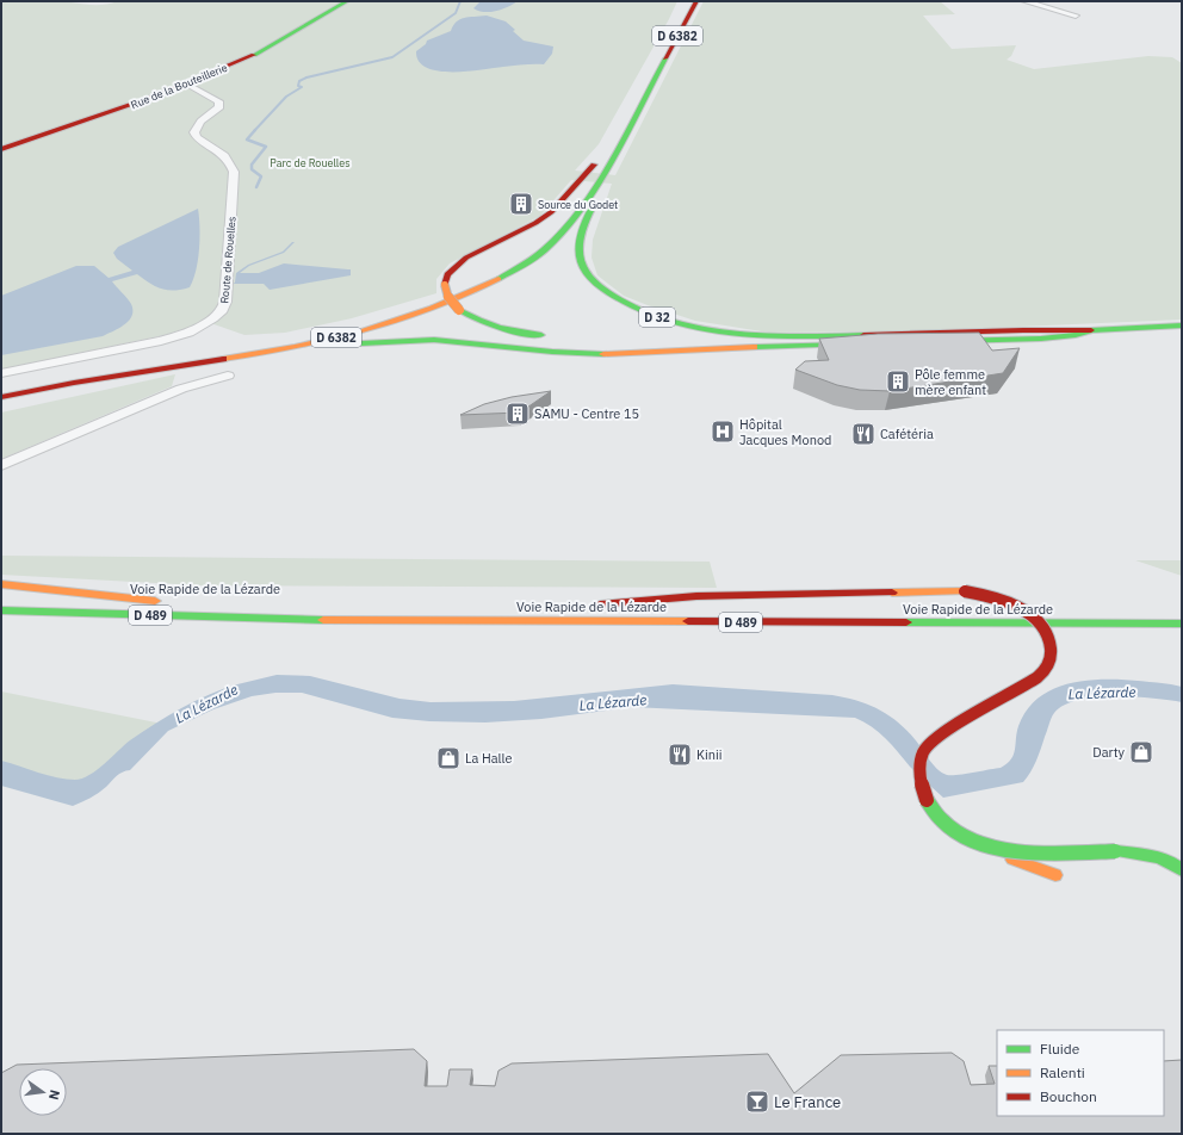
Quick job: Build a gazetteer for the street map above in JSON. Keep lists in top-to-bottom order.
{
  "streets": {
    "main road": [
      "D 6382",
      "Rue de la Bouteillerie",
      "D 32",
      "Voie Rapide de la Lézarde",
      "D 489"
    ],
    "street": ["Route de Rouelles"]
  },
  "crossings": [
    ["D 6382", "D 32"],
    ["Rue de la Bouteillerie", "Route de Rouelles"],
    ["Voie Rapide de la Lézarde", "D 489"]
  ],
  "water": ["La Lézarde"],
  "parks": ["Parc de Rouelles"],
  "places": {
    "building": ["Source du Godet", "Pôle femme mère enfant", "SAMU - Centre 15"],
    "hospital": ["Hôpital Jacques Monod"],
    "restaurant": ["Cafétéria", "Kinii"],
    "shop": ["Darty", "La Halle"],
    "bar": ["Le France"]
  },
  "legend": ["Fluide", "Ralenti", "Bouchon"],
  "north": "right"
}
